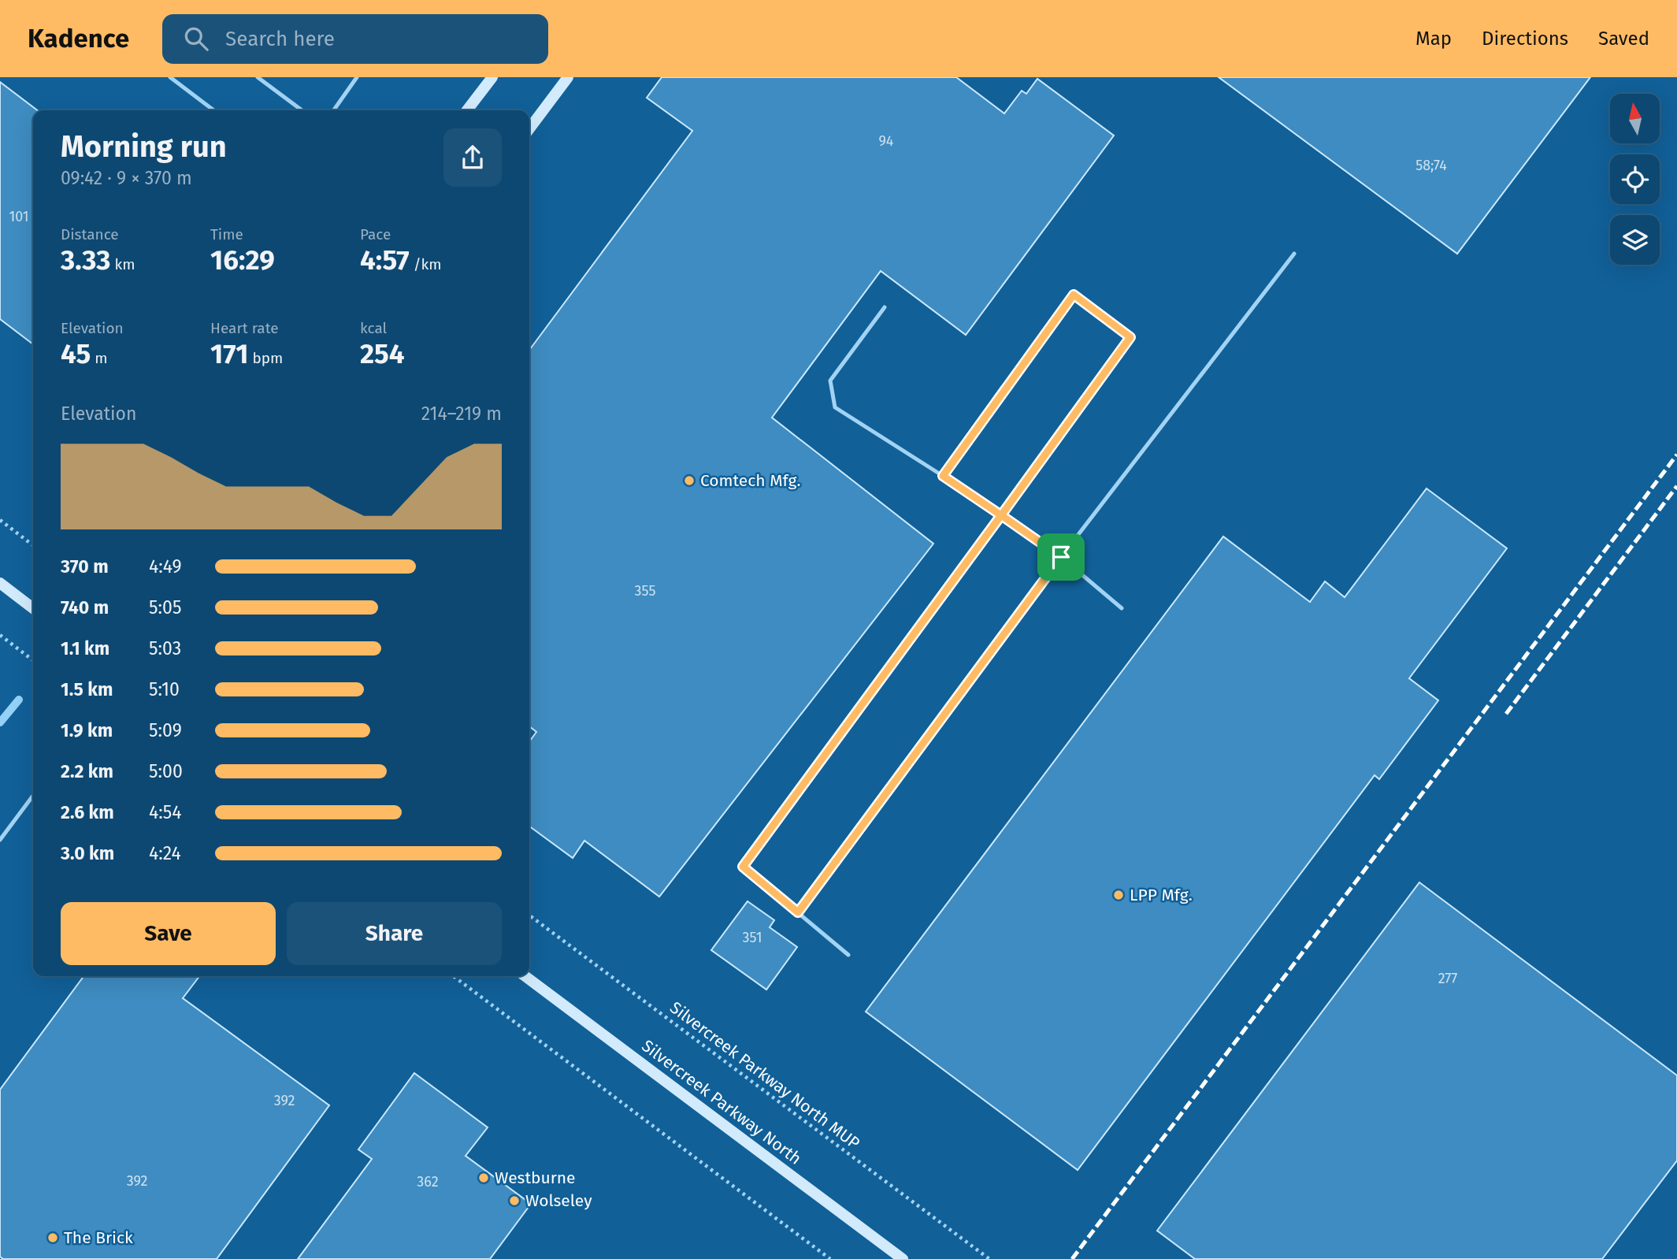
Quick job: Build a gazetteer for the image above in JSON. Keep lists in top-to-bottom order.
{
  "streets": {
    "main road": ["Silvercreek Parkway North"],
    "path": ["Silvercreek Parkway North MUP"]
  },
  "places": [
    "Comtech Mfg.",
    "LPP Mfg.",
    "Westburne",
    "Wolseley",
    "The Brick"
  ],
  "house_numbers": [
    "94",
    "58;74",
    "101",
    "355",
    "351",
    "277",
    "392",
    "392",
    "362"
  ],
  "north": "top",
  "page": {
    "header": "Kadence",
    "search": "Search here",
    "nav": ["Map", "Directions", "Saved"],
    "heading": ["Morning run", "09:42 · 9 × 370 m"],
    "stats": [
      ["Distance", "3.33 km"],
      ["Time", "16:29"],
      ["Pace", "4:57 /km"],
      ["Elevation", "45 m"],
      ["Heart rate", "171 bpm"],
      ["kcal", "254"]
    ],
    "chart": ["Elevation", "214–219 m"],
    "list": [
      {
        "name": "370 m",
        "note": "4:49"
      },
      {
        "name": "740 m",
        "note": "5:05"
      },
      {
        "name": "1.1 km",
        "note": "5:03"
      },
      {
        "name": "1.5 km",
        "note": "5:10"
      },
      {
        "name": "1.9 km",
        "note": "5:09"
      },
      {
        "name": "2.2 km",
        "note": "5:00"
      },
      {
        "name": "2.6 km",
        "note": "4:54"
      },
      {
        "name": "3.0 km",
        "note": "4:24"
      }
    ],
    "buttons": ["Save", "Share"]
  }
}
